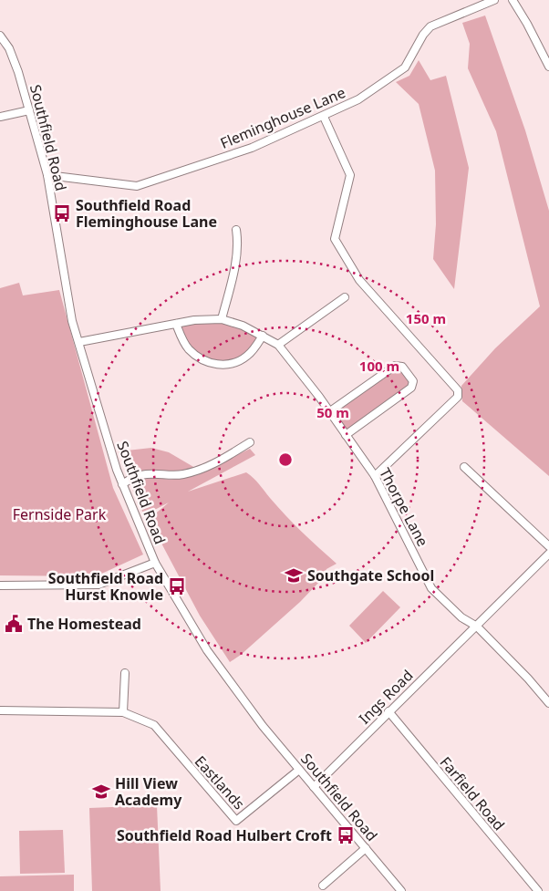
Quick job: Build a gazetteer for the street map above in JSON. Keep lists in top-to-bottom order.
{
  "streets": {
    "street": [
      "Fleminghouse Lane",
      "Southfield Road",
      "Thorpe Lane",
      "Ings Road",
      "Eastlands",
      "Farfield Road"
    ]
  },
  "crossings": [
    ["Fleminghouse Lane", "Southfield Road"],
    ["Southfield Road", "Thorpe Lane"],
    ["Southfield Road", "Ings Road"],
    ["Southfield Road", "Eastlands"],
    ["Thorpe Lane", "Ings Road"],
    ["Ings Road", "Farfield Road"]
  ],
  "parks": ["Fernside Park"],
  "places": {
    "bus stop": ["Southfield Road Fleminghouse Lane", "Southfield Road Hurst Knowle", "Southfield Road Hulbert Croft"],
    "school or university": ["Southgate School", "Hill View Academy"],
    "public building": ["The Homestead"]
  },
  "rings": ["150 m", "100 m", "50 m"]
}
